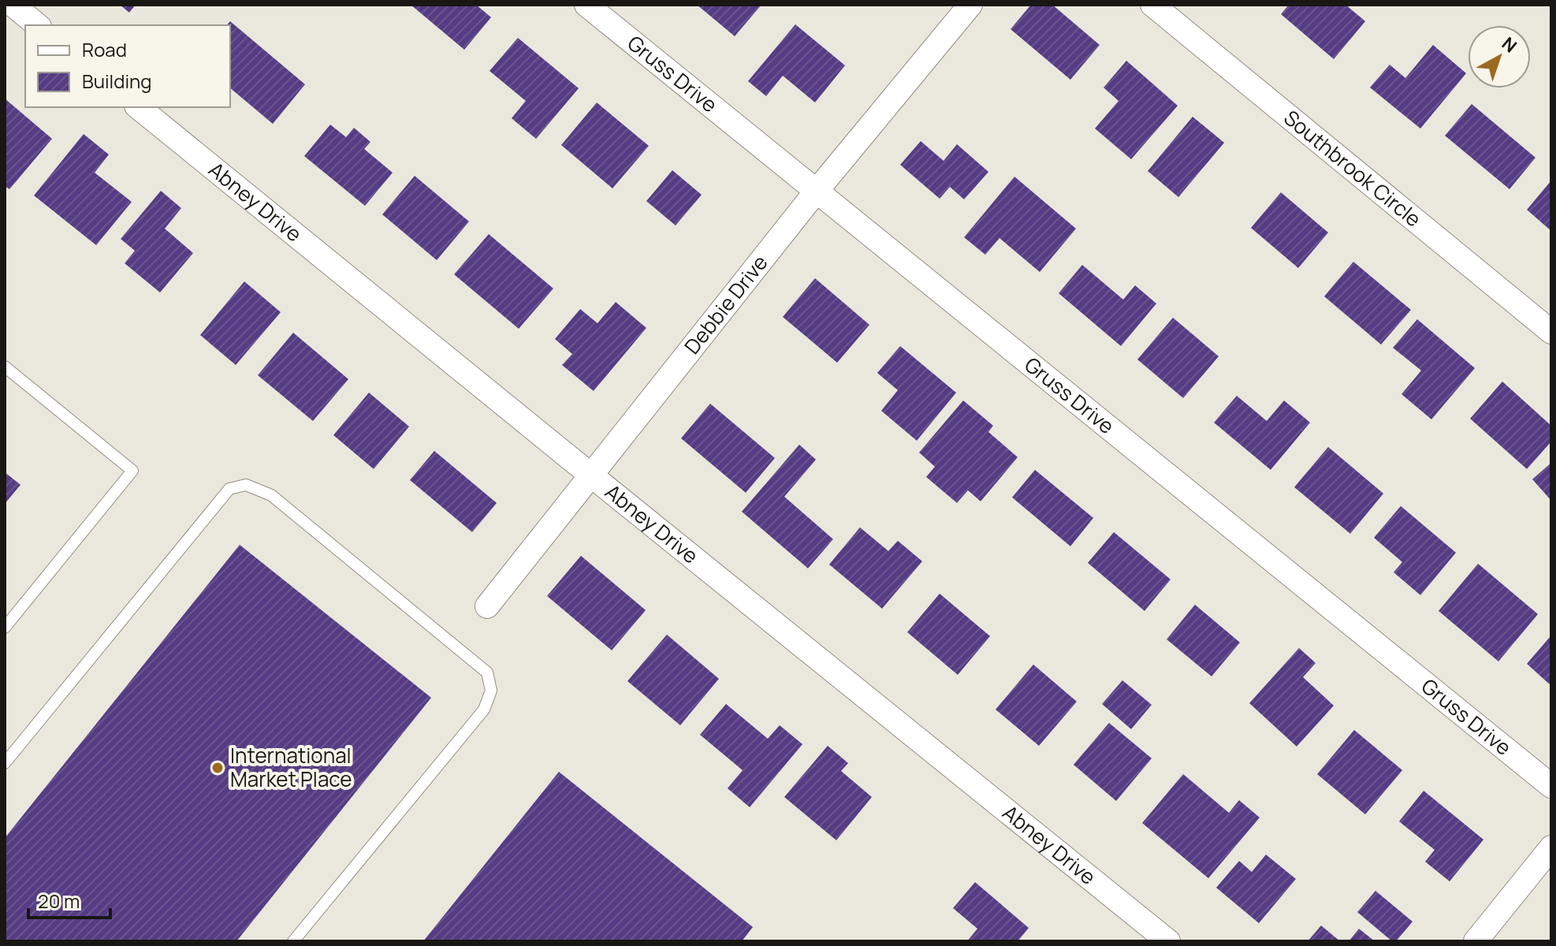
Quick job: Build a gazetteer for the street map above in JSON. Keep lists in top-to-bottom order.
{
  "streets": {
    "street": [
      "Gruss Drive",
      "Southbrook Circle",
      "Abney Drive",
      "Debbie Drive"
    ]
  },
  "crossings": [
    ["Gruss Drive", "Debbie Drive"],
    ["Abney Drive", "Debbie Drive"]
  ],
  "places": ["International Market Place"],
  "legend": ["Road", "Building"],
  "scale_bar": "20 m",
  "north": "top right"
}
